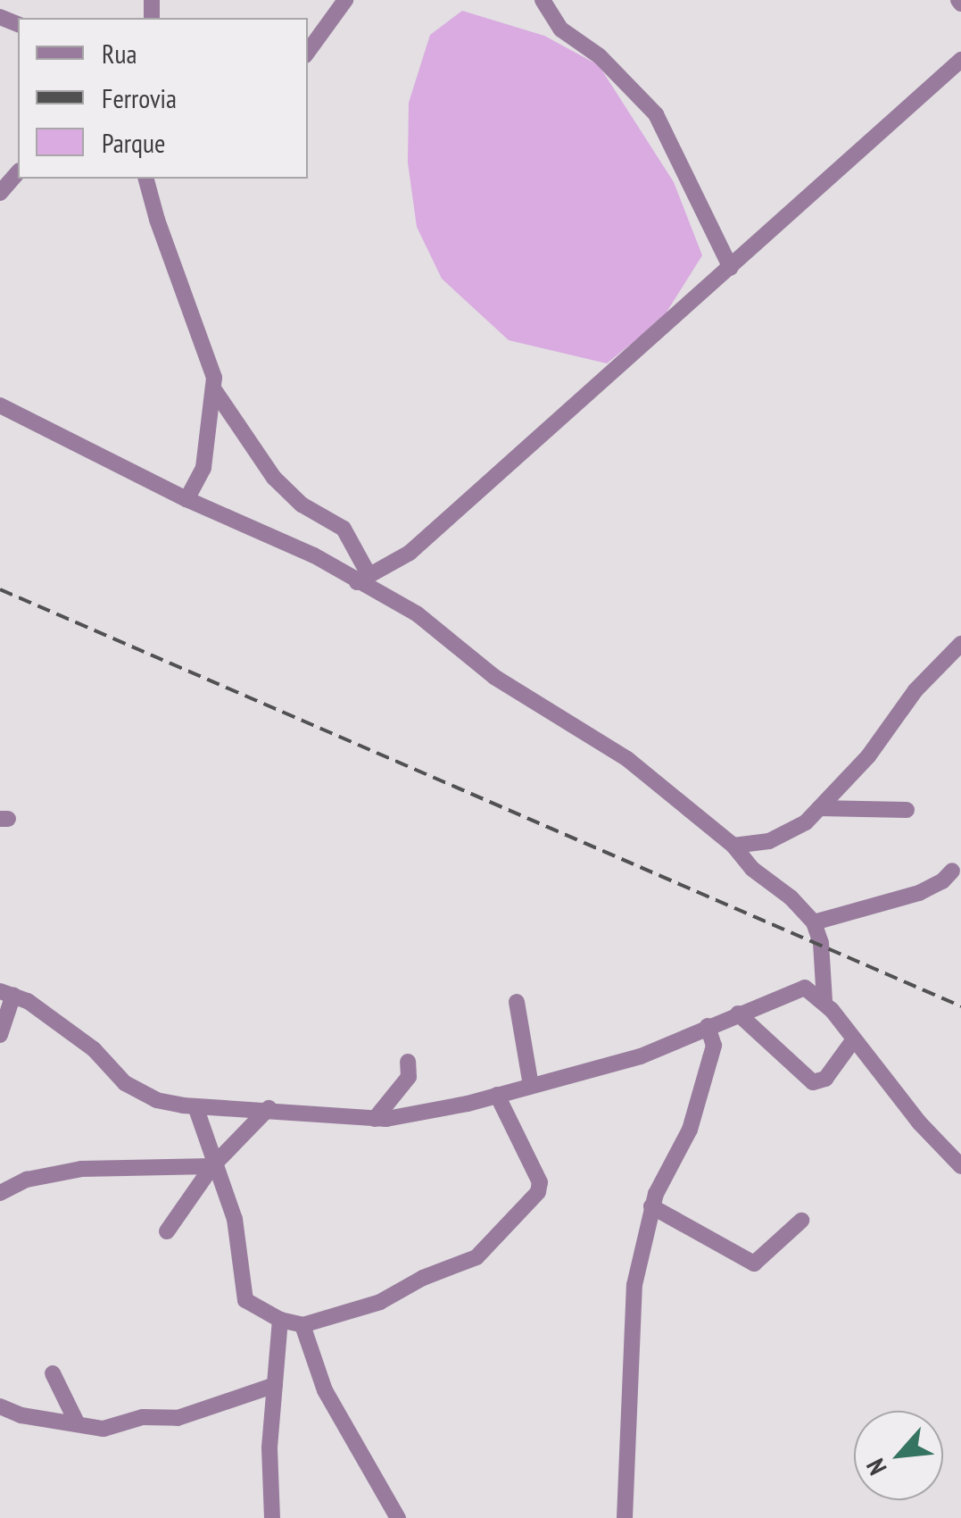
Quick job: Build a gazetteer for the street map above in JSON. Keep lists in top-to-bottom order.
{
  "legend": ["Rua", "Ferrovia", "Parque"],
  "north": "bottom left"
}
